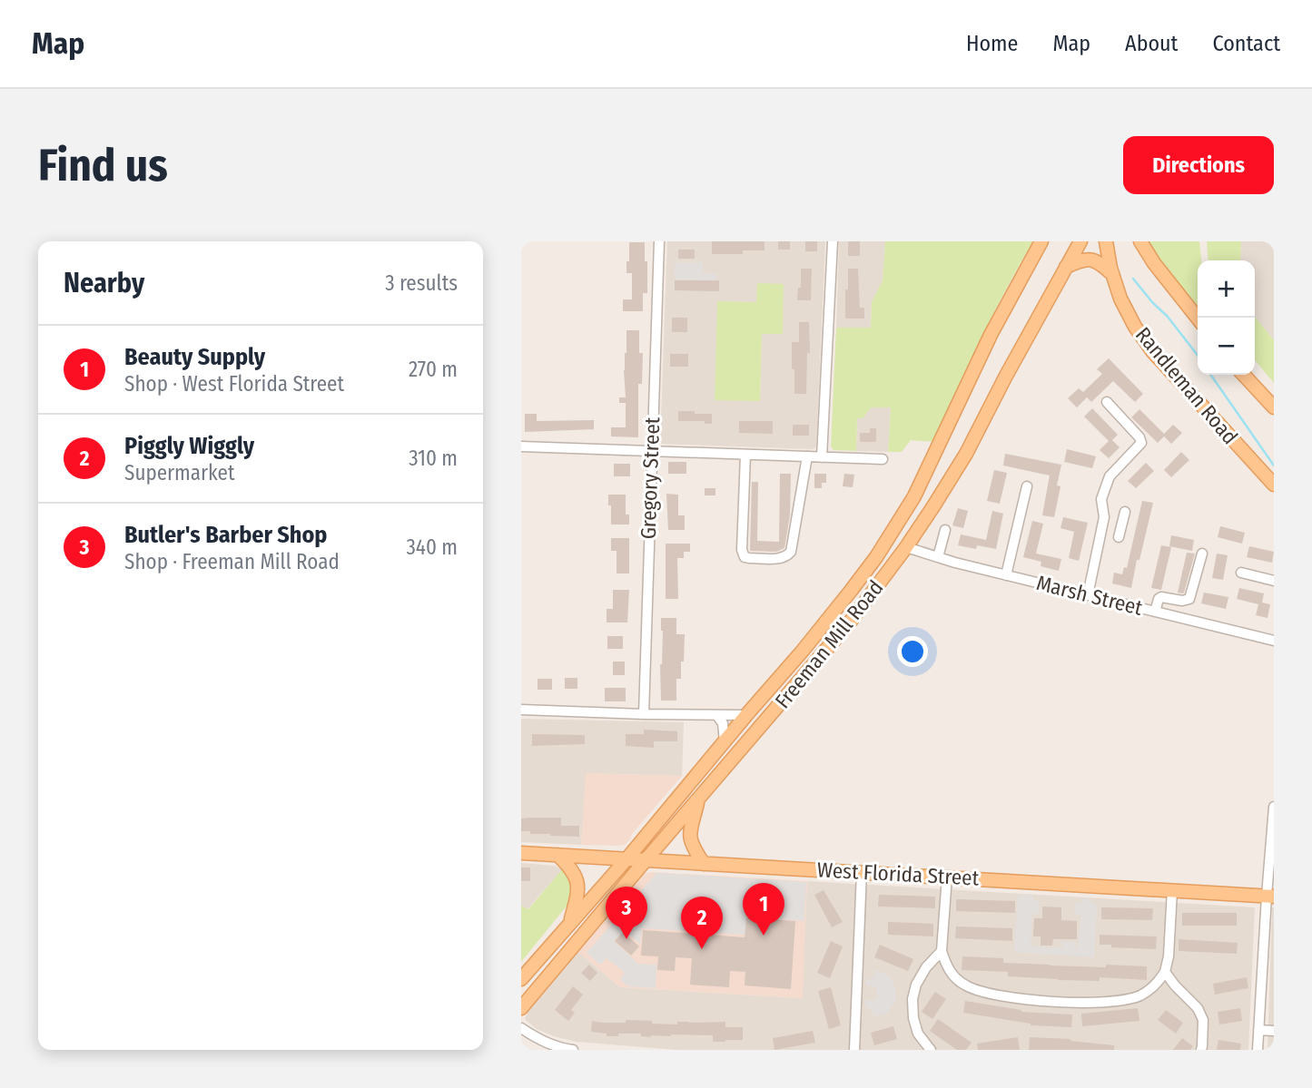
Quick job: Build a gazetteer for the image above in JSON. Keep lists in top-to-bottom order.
{
  "streets": {
    "main road": ["Randleman Road", "Freeman Mill Road", "West Florida Street"],
    "street": ["Gregory Street", "Marsh Street"]
  },
  "crossings": [
    ["Marsh Street", "Freeman Mill Road"],
    ["Freeman Mill Road", "West Florida Street"]
  ],
  "page": {
    "header": "Map",
    "nav": [
      "Home",
      "Map",
      "About",
      "Contact"
    ],
    "buttons": "Directions",
    "title": "Find us",
    "heading": ["Nearby", "3 results"],
    "map_buttons": ["+", "−"],
    "list": [
      {
        "mark": "1",
        "name": "Beauty Supply",
        "note": "Shop · West Florida Street",
        "value": "270 m"
      },
      {
        "mark": "2",
        "name": "Piggly Wiggly",
        "note": "Supermarket",
        "value": "310 m"
      },
      {
        "mark": "3",
        "name": "Butler's Barber Shop",
        "note": "Shop · Freeman Mill Road",
        "value": "340 m"
      }
    ],
    "pins": ["1", "3", "2"]
  }
}
